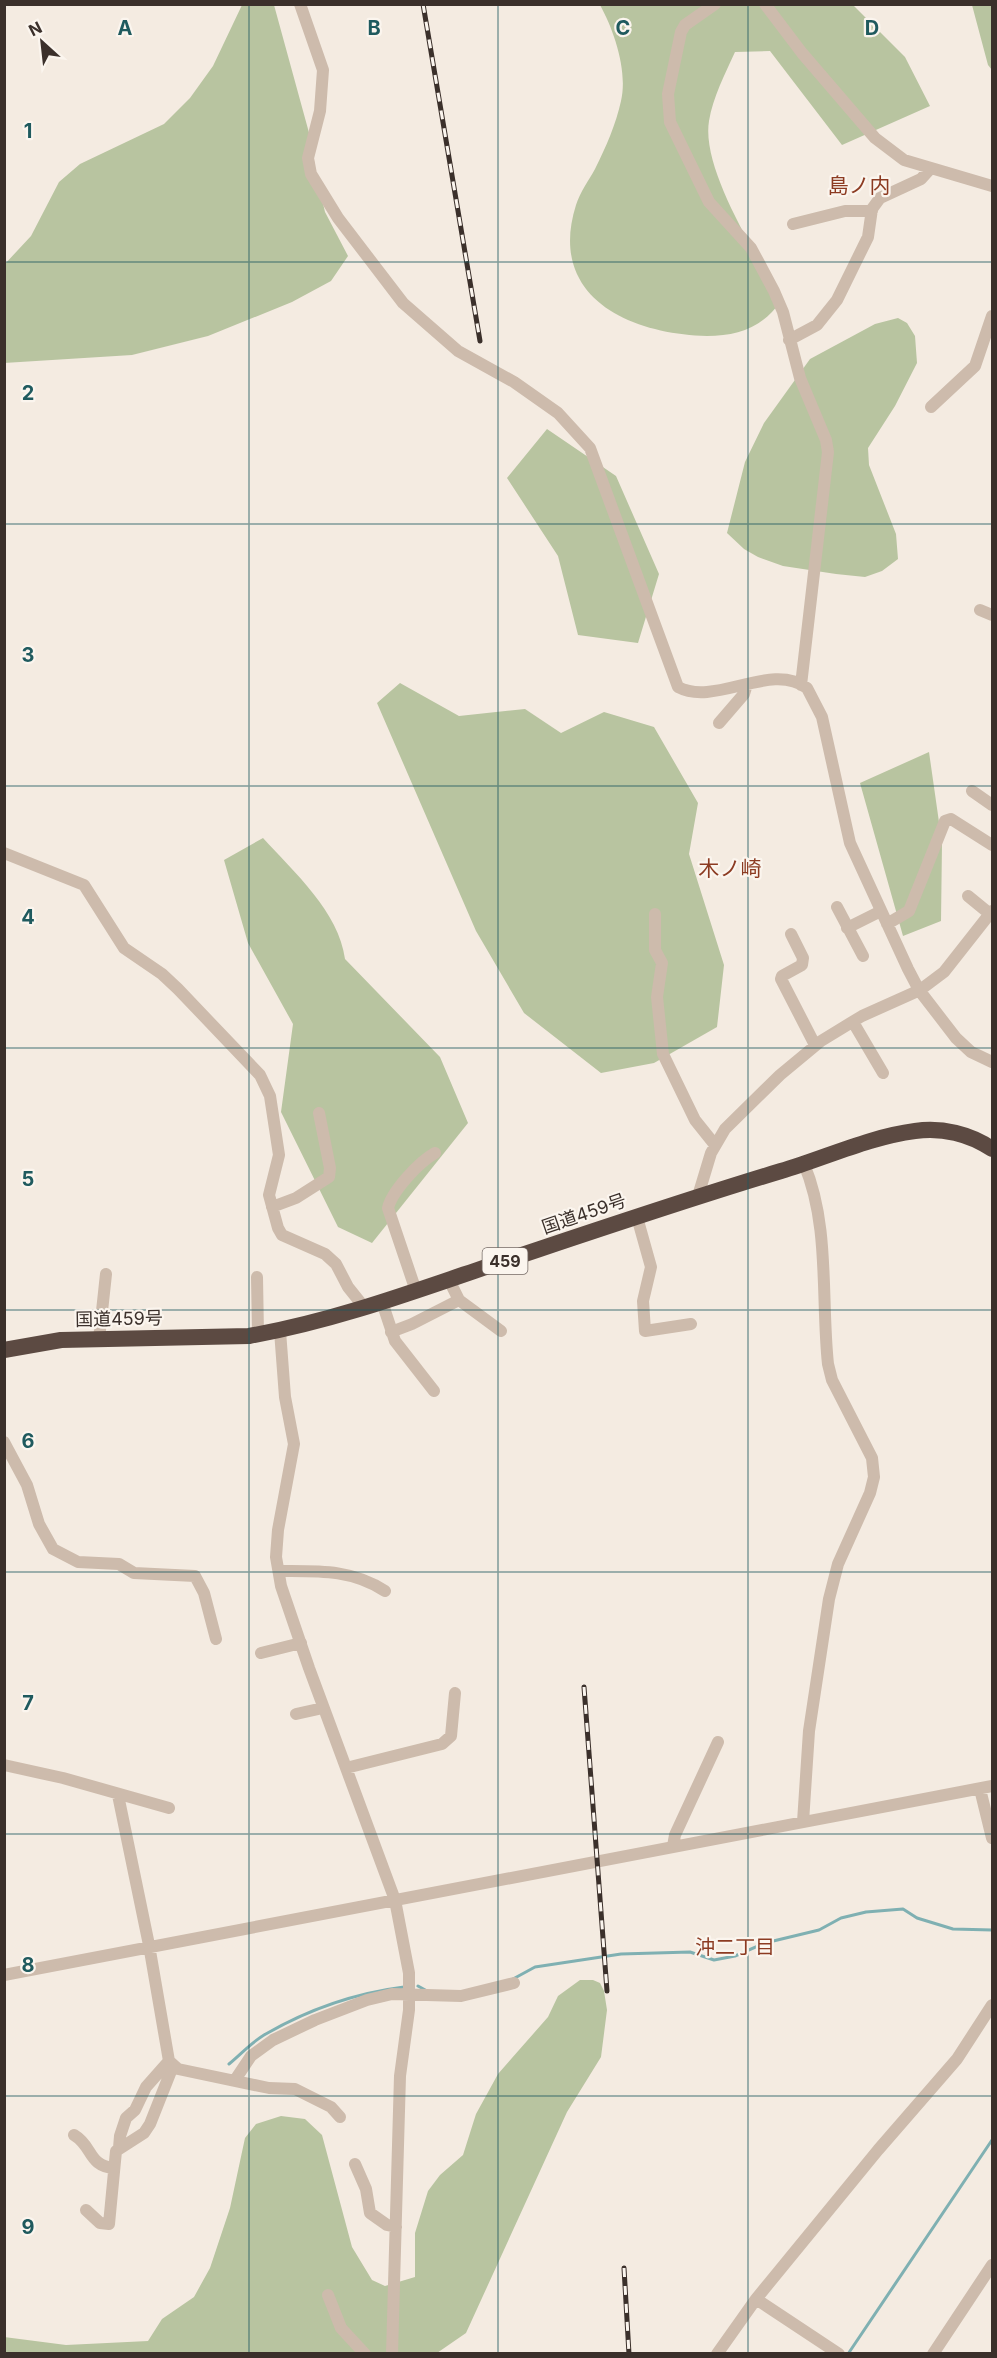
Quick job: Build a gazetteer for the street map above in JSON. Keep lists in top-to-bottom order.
{
  "streets": {
    "highway": ["国道459号", "459"]
  },
  "districts": ["島ノ内", "木ノ崎", "沖二丁目"],
  "north": "top left",
  "grid": {
    "columns": [
      "A",
      "B",
      "C",
      "D"
    ],
    "rows": [
      "1",
      "2",
      "3",
      "4",
      "5",
      "6",
      "7",
      "8",
      "9"
    ]
  }
}
